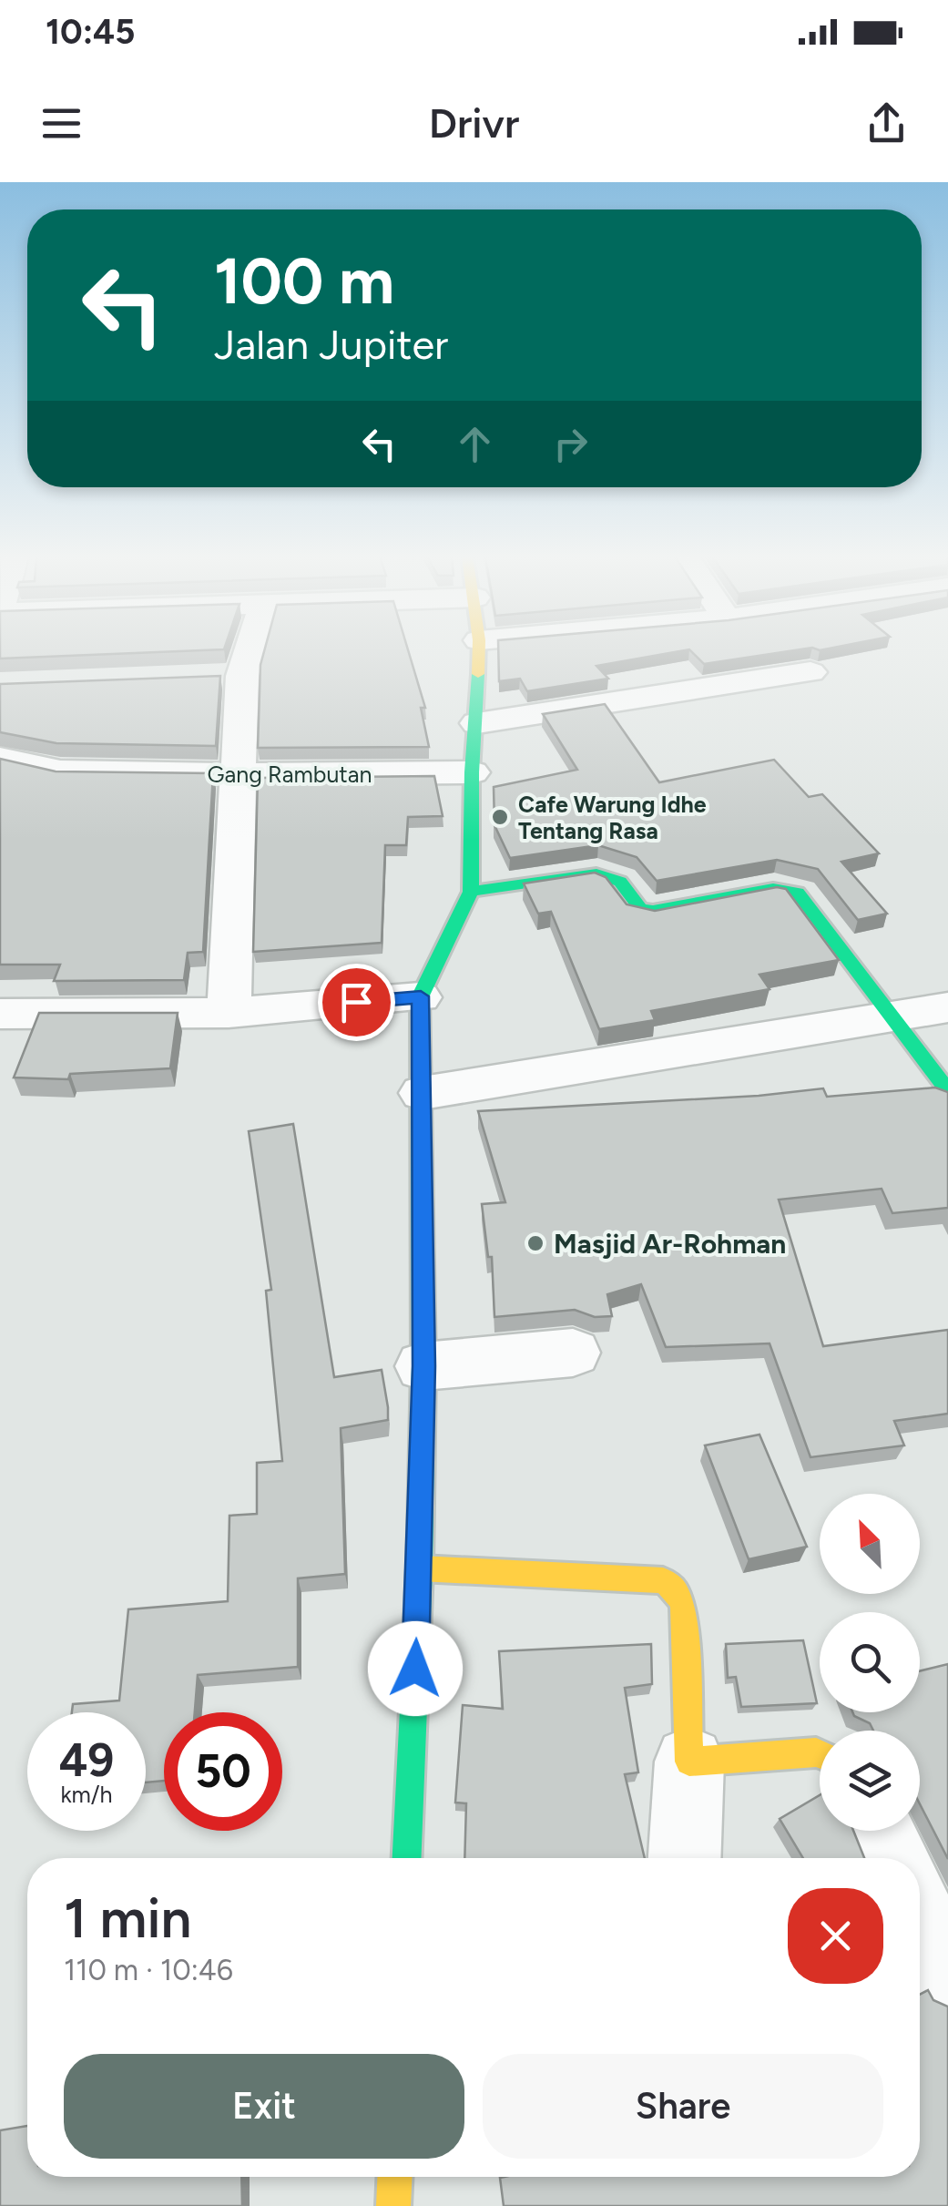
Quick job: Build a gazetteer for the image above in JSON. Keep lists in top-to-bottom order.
{
  "streets": {
    "street": ["Gang Rambutan"]
  },
  "places": ["Cafe Warung Idhe Tentang Rasa", "Masjid Ar-Rohman"],
  "north": "top left",
  "page": {
    "status": "10:45",
    "header": "Drivr",
    "turn": ["100 m", "Jalan Jupiter"],
    "speed": "49 km/h",
    "limit": "50",
    "heading": ["1 min", "110 m · 10:46"],
    "buttons": ["Exit", "Share"]
  }
}
